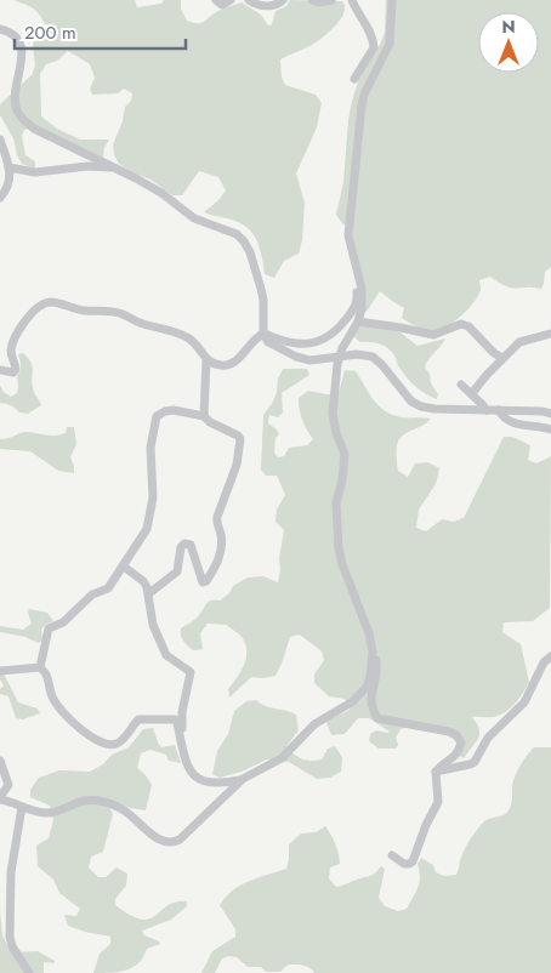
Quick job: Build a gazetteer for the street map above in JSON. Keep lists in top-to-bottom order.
{
  "scale_bar": "200 m",
  "north": "top"
}
